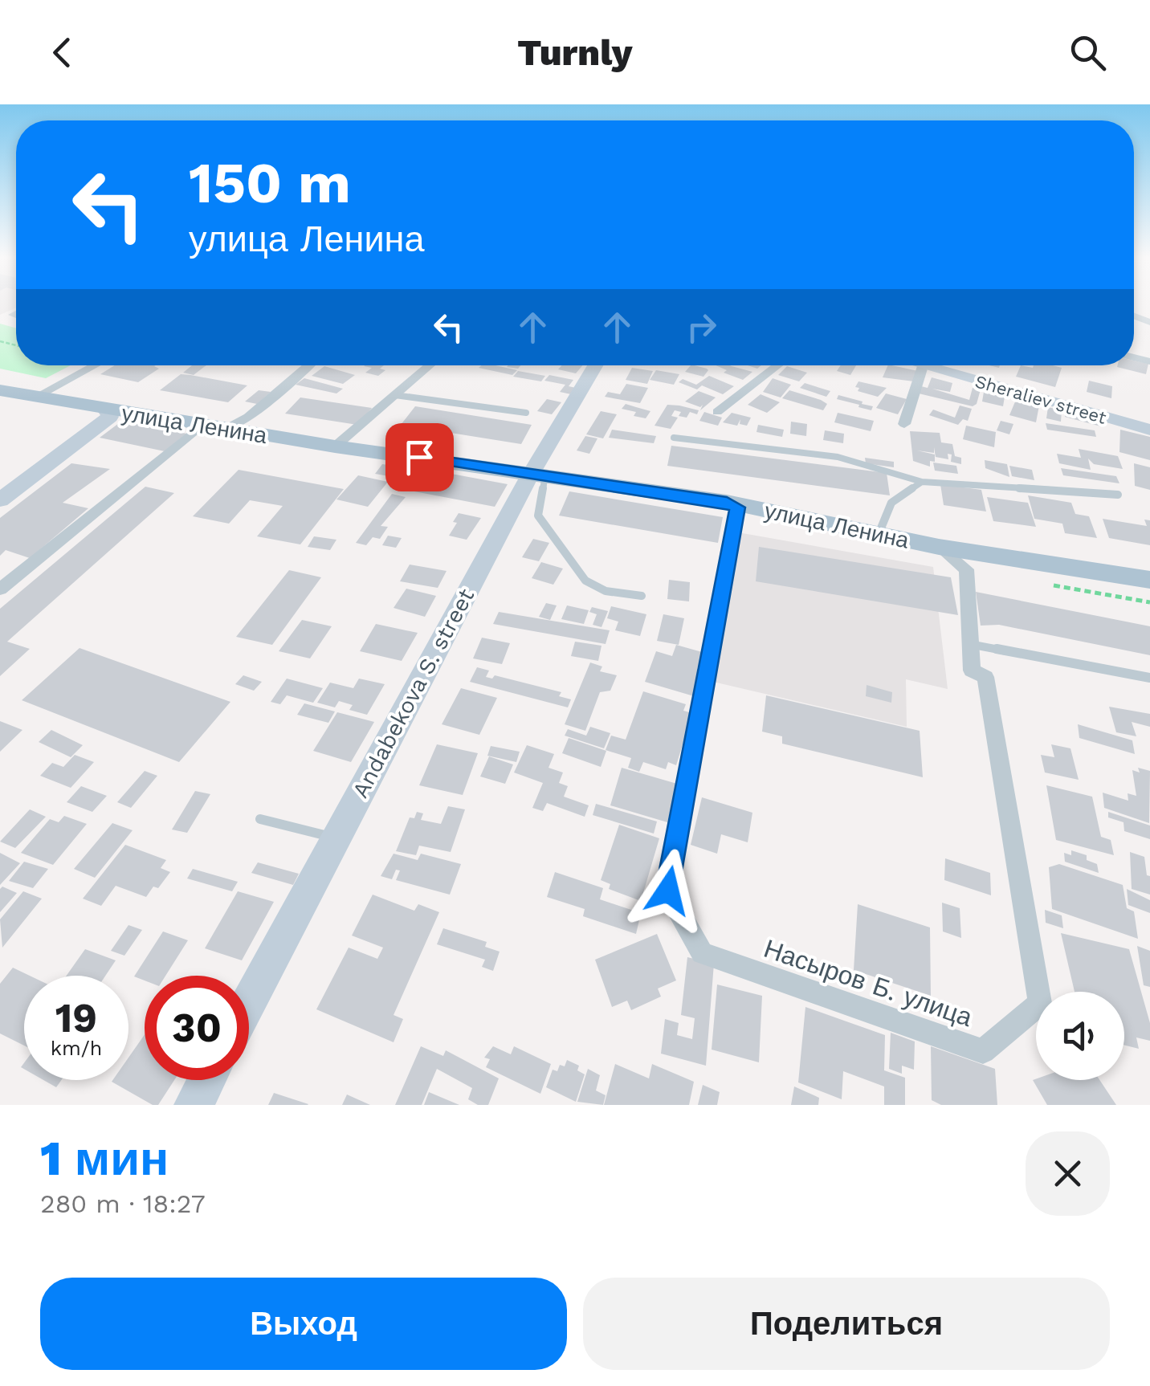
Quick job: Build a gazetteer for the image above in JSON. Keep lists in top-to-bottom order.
{
  "streets": {
    "main road": ["улица Ленина"],
    "street": ["Sheraliev street", "Andabekova S. street", "Насыров Б. улица"]
  },
  "crossings": [
    ["улица Ленина", "Andabekova S. street"],
    ["улица Ленина", "Насыров Б. улица"]
  ],
  "page": {
    "header": "Turnly",
    "turn": ["150 m", "улица Ленина"],
    "speed": "19 km/h",
    "limit": "30",
    "heading": ["1 мин", "280 m · 18:27"],
    "buttons": ["Выход", "Поделиться"]
  }
}
